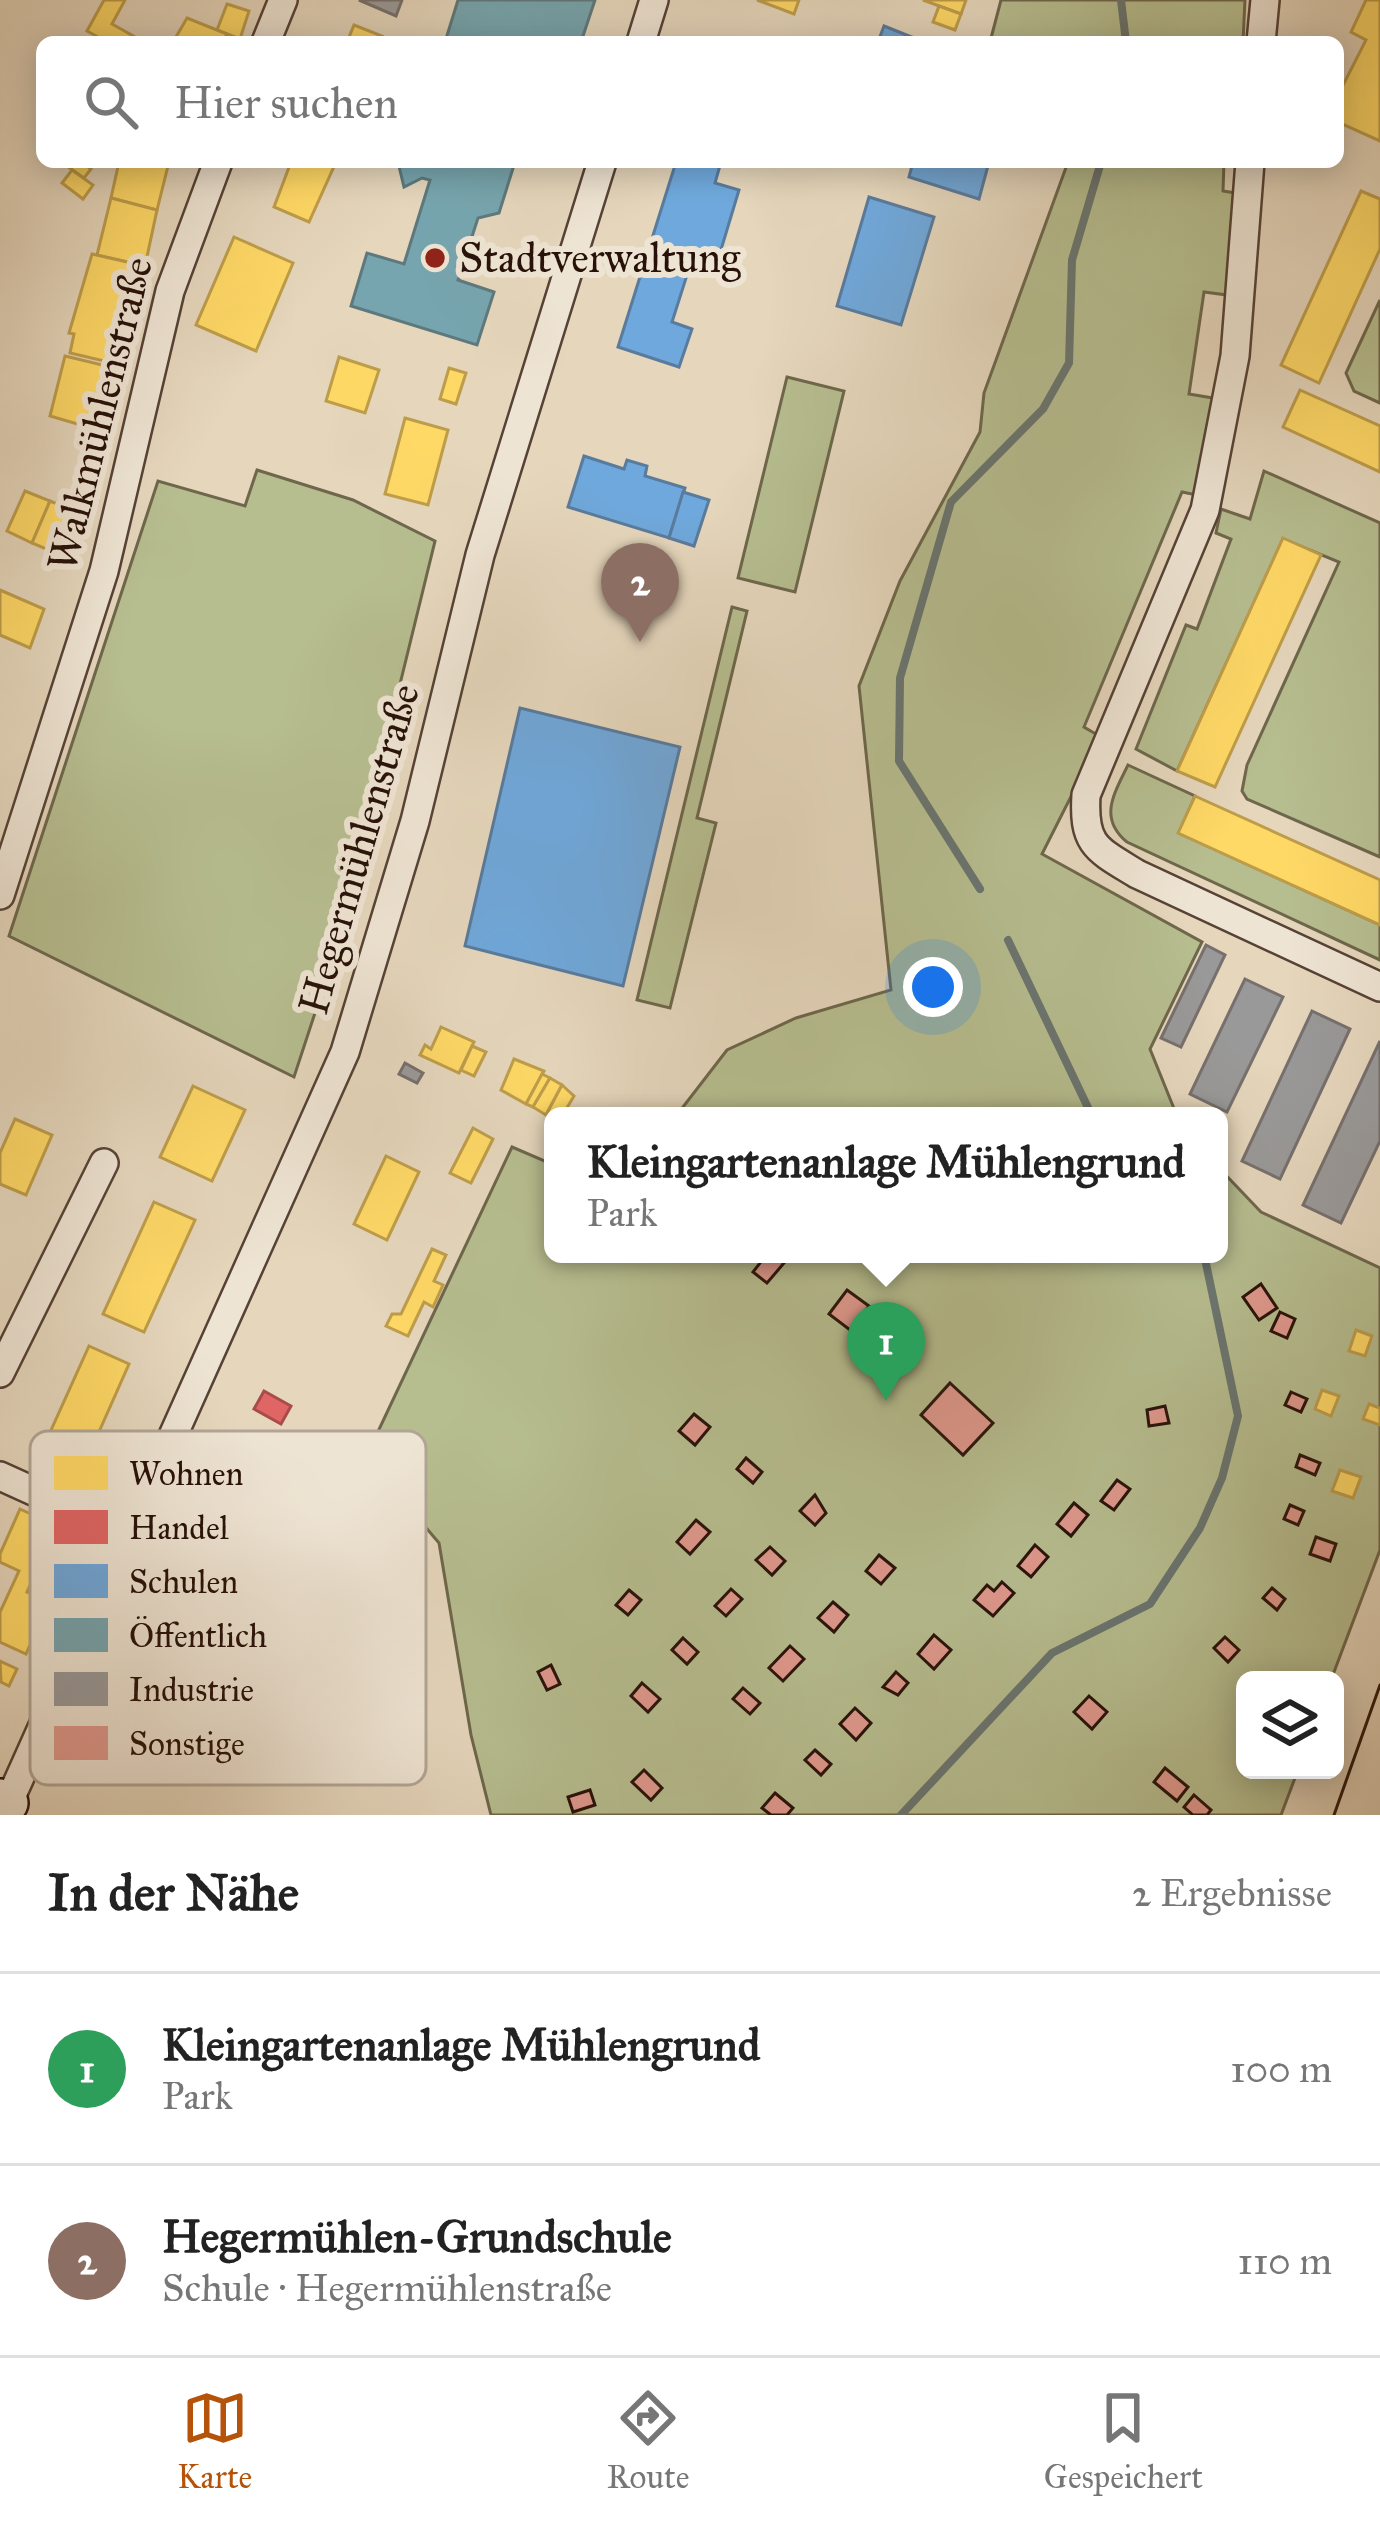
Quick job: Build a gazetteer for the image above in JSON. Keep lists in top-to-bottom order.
{
  "streets": {
    "street": ["Walkmühlenstraße", "Hegermühlenstraße"]
  },
  "places": ["Stadtverwaltung"],
  "legend": [
    "Wohnen",
    "Handel",
    "Schulen",
    "Öffentlich",
    "Industrie",
    "Sonstige"
  ],
  "page": {
    "search": "Hier suchen",
    "pins": ["2", "1"],
    "popup": ["Kleingartenanlage Mühlengrund", "Park"],
    "heading": ["In der Nähe", "2 Ergebnisse"],
    "list": [
      {
        "mark": "1",
        "name": "Kleingartenanlage Mühlengrund",
        "note": "Park",
        "value": "100 m"
      },
      {
        "mark": "2",
        "name": "Hegermühlen-Grundschule",
        "note": "Schule · Hegermühlenstraße",
        "value": "110 m"
      }
    ],
    "nav": ["Karte", "Route", "Gespeichert"]
  }
}
